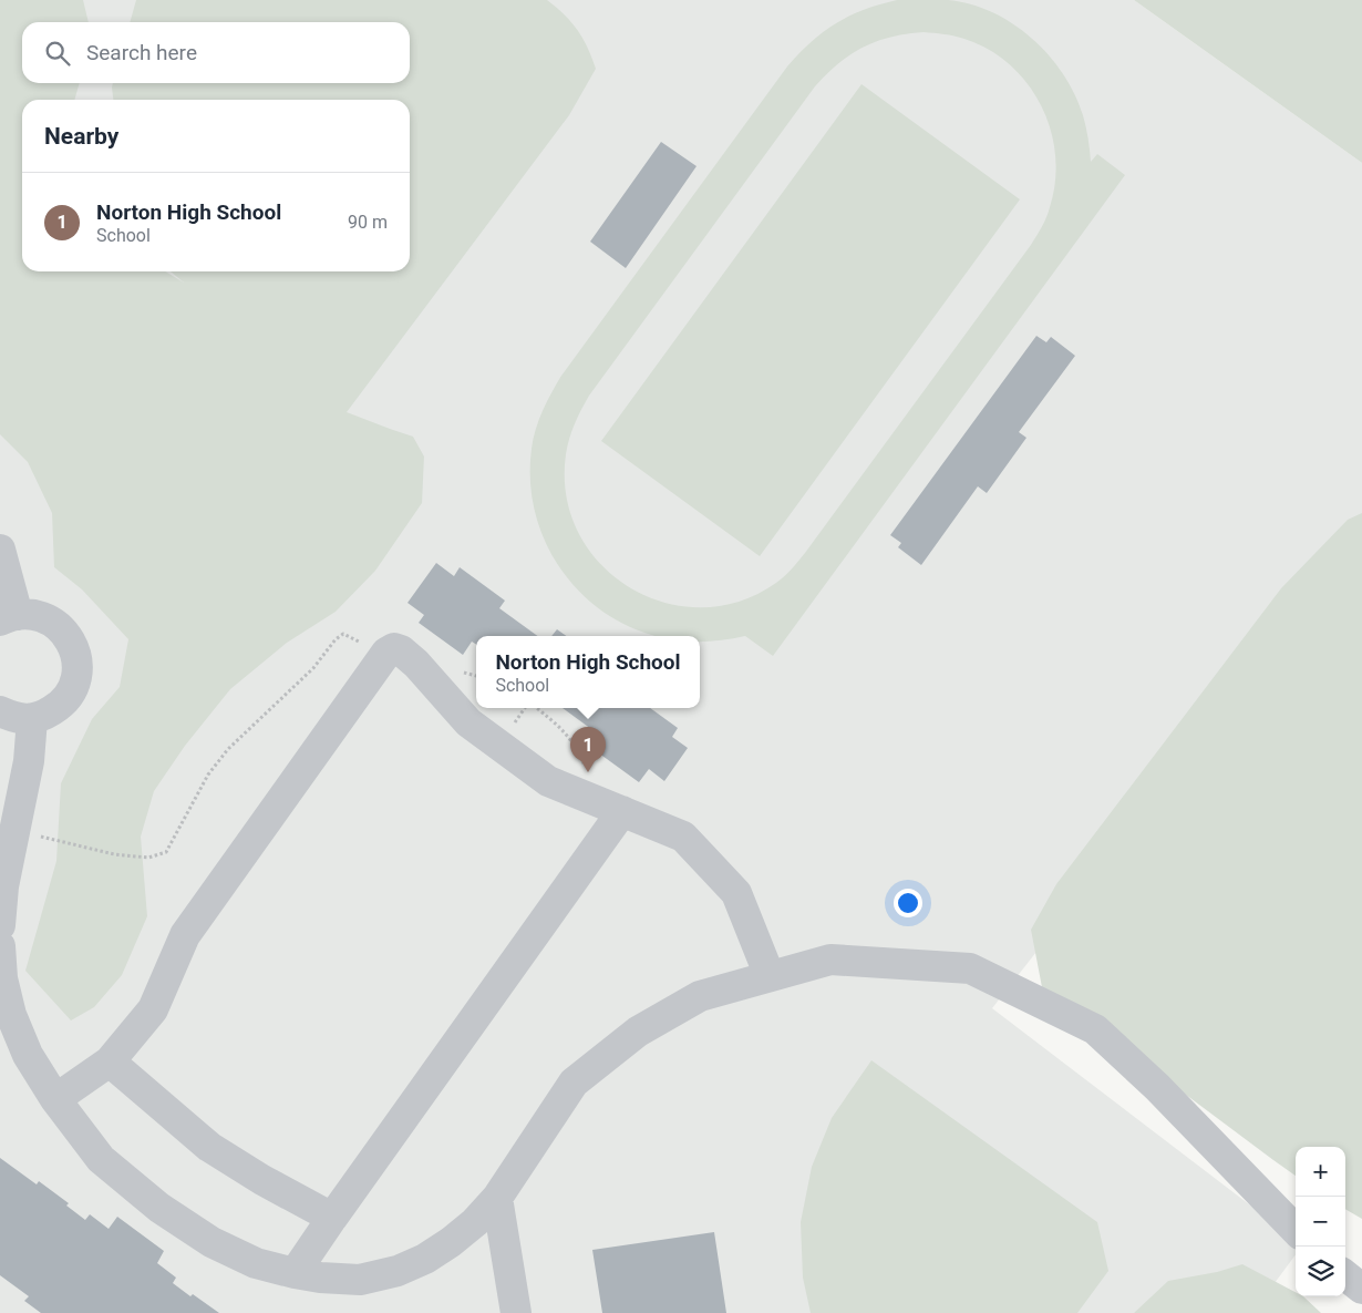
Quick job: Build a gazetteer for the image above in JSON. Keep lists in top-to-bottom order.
{
  "page": {
    "search": "Search here",
    "heading": "Nearby",
    "list": [
      {
        "mark": "1",
        "name": "Norton High School",
        "note": "School",
        "value": "90 m"
      }
    ],
    "popup": ["Norton High School", "School"],
    "pins": "1",
    "map_buttons": ["+", "−"]
  }
}
